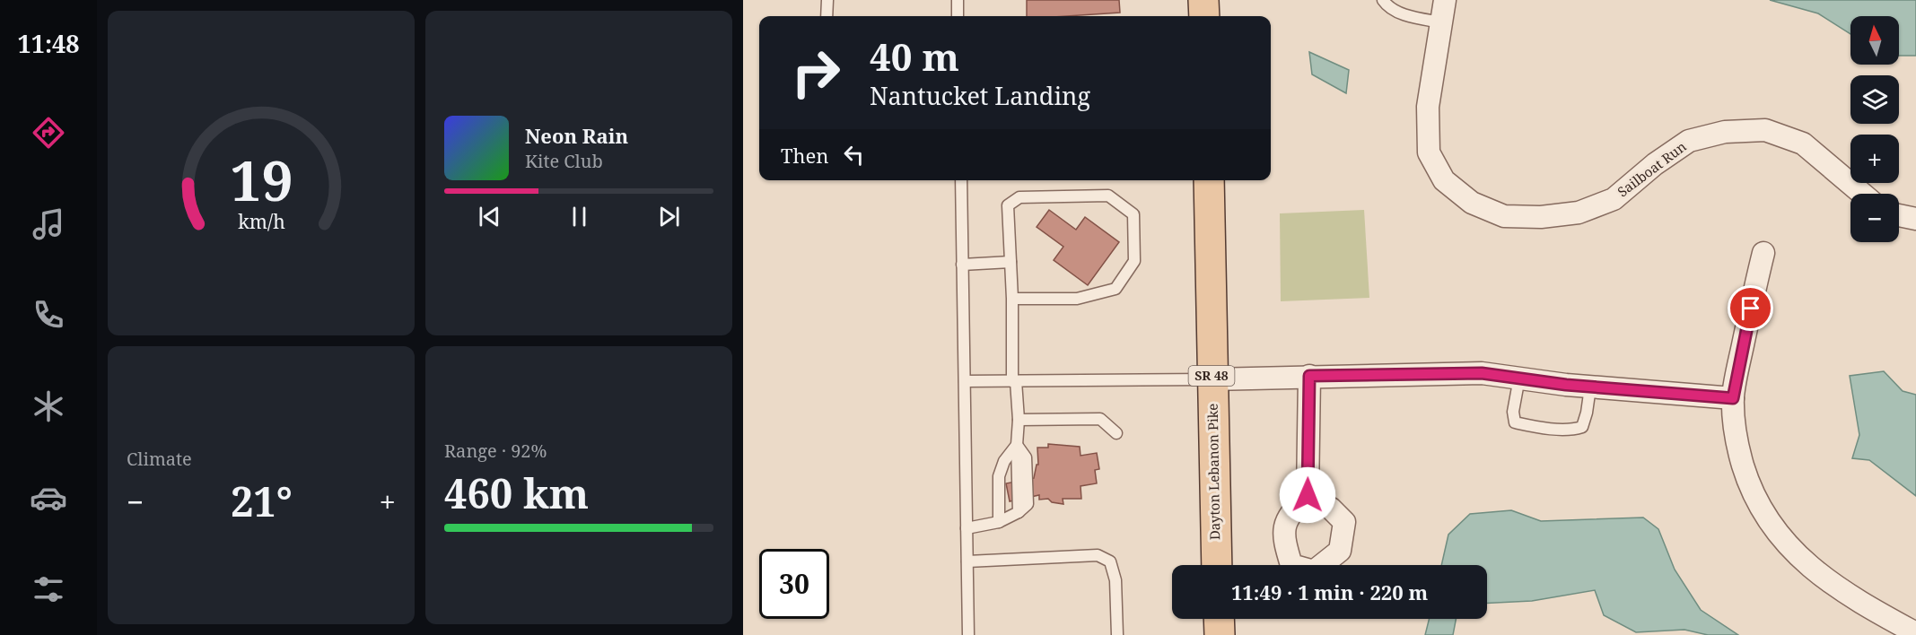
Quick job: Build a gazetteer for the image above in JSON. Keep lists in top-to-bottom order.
{
  "streets": {
    "main road": ["SR 48", "Dayton Lebanon Pike"],
    "street": ["Sailboat Run"]
  },
  "north": "top",
  "page": {
    "tabs": "11:48",
    "map_buttons": ["+", "−"],
    "turn": ["40 m", "Nantucket Landing"],
    "song": ["Neon Rain", "Kite Club"],
    "then": "Then",
    "tile": [
      "Climate",
      ["Range · 92%", "460 km"]
    ],
    "heat": ["−", "21°", "+"],
    "limit": "30",
    "trip": "11:49 · 1 min · 220 m",
    "gauge": ["19", "km/h"]
  }
}
